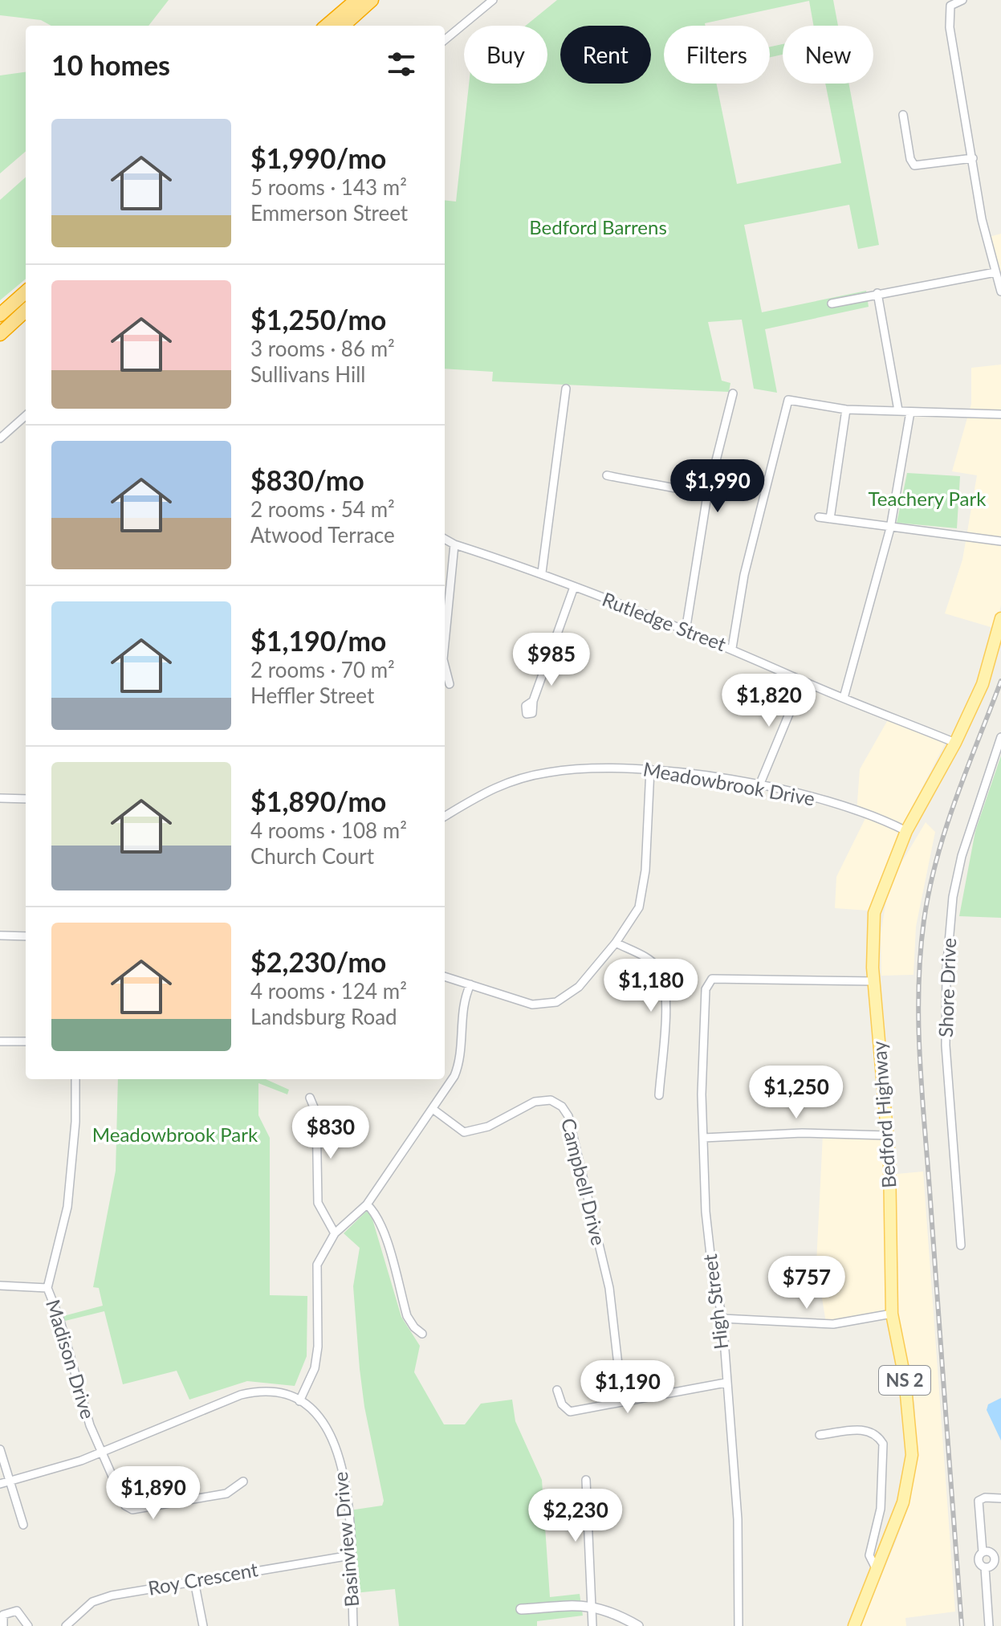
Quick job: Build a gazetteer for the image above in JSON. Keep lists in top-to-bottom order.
{
  "streets": {
    "main road": ["Bedford Highway", "NS 2"],
    "street": [
      "Rutledge Street",
      "Meadowbrook Drive",
      "Shore Drive",
      "Campbell Drive",
      "High Street",
      "Madison Drive",
      "Basinview Drive",
      "Roy Crescent"
    ]
  },
  "crossings": [
    ["Rutledge Street", "Bedford Highway"],
    ["Meadowbrook Drive", "Bedford Highway"],
    ["Bedford Highway", "High Street"],
    ["Madison Drive", "Basinview Drive"],
    ["Basinview Drive", "Roy Crescent"]
  ],
  "parks": ["Bedford Barrens", "Teachery Park", "Meadowbrook Park"],
  "page": {
    "chip": [
      "Buy",
      "Rent",
      "Filters",
      "New"
    ],
    "heading": "10 homes",
    "list": [
      {
        "name": "$1,990/mo",
        "note": "5 rooms · 143 m² · Emmerson Street"
      },
      {
        "name": "$1,250/mo",
        "note": "3 rooms · 86 m² · Sullivans Hill"
      },
      {
        "name": "$830/mo",
        "note": "2 rooms · 54 m² · Atwood Terrace"
      },
      {
        "name": "$1,190/mo",
        "note": "2 rooms · 70 m² · Heffler Street"
      },
      {
        "name": "$1,890/mo",
        "note": "4 rooms · 108 m² · Church Court"
      },
      {
        "name": "$2,230/mo",
        "note": "4 rooms · 124 m² · Landsburg Road"
      }
    ],
    "price": [
      "$1,990",
      "$985",
      "$1,820",
      "$1,180",
      "$1,250",
      "$830",
      "$757",
      "$1,190",
      "$1,890",
      "$2,230"
    ]
  }
}
